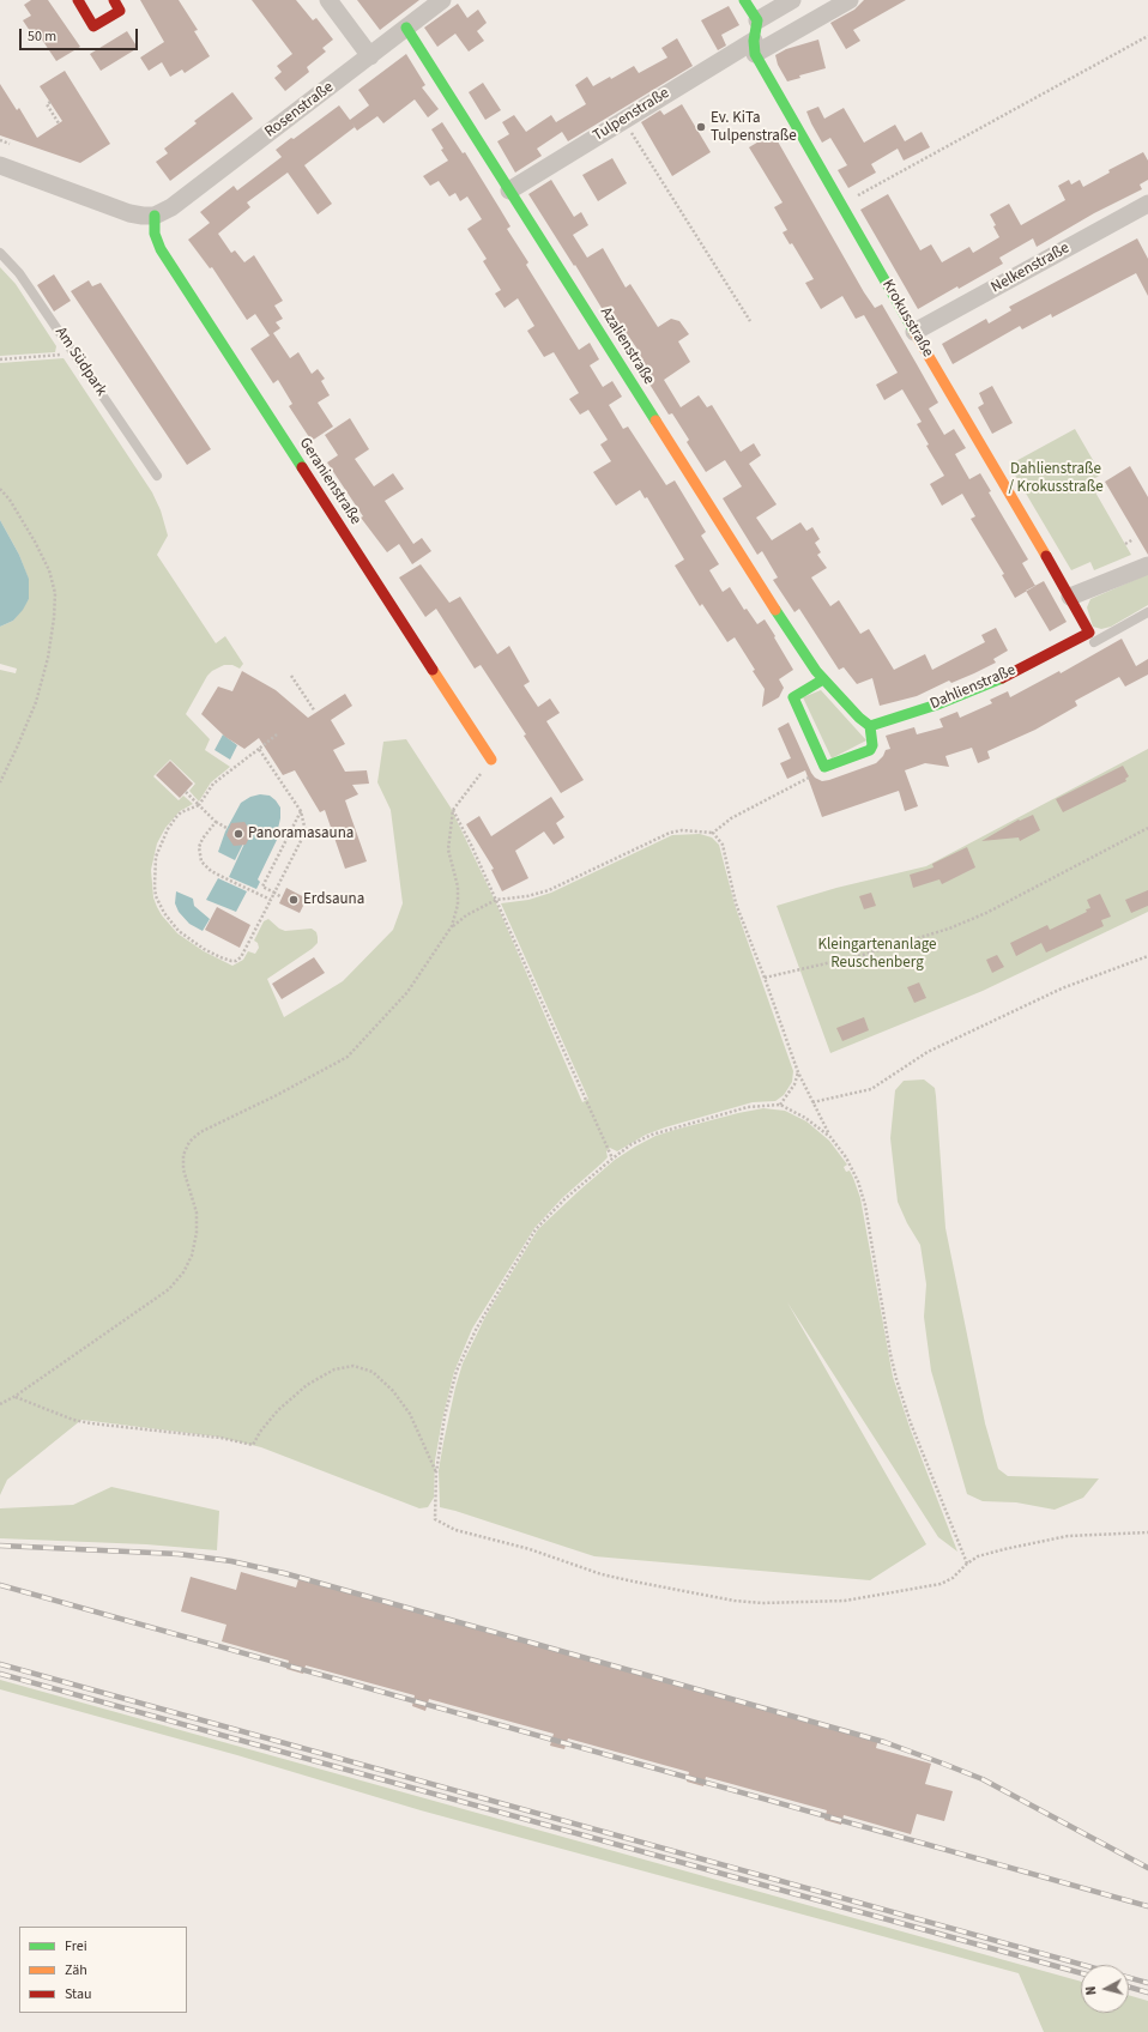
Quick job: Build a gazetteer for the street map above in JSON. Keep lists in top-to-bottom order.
{
  "streets": {
    "street": [
      "Rosenstraße",
      "Tulpenstraße",
      "Nelkenstraße",
      "Krokusstraße",
      "Azalienstraße",
      "Geranienstraße",
      "Dahlienstraße"
    ],
    "lane": ["Am Südpark"]
  },
  "crossings": [
    ["Rosenstraße", "Azalienstraße"],
    ["Rosenstraße", "Geranienstraße"],
    ["Tulpenstraße", "Krokusstraße"],
    ["Tulpenstraße", "Azalienstraße"],
    ["Nelkenstraße", "Krokusstraße"],
    ["Krokusstraße", "Dahlienstraße"],
    ["Azalienstraße", "Dahlienstraße"]
  ],
  "parks": ["Dahlienstraße / Krokusstraße", "Kleingartenanlage Reuschenberg"],
  "places": ["Ev. KiTa Tulpenstraße", "Panoramasauna", "Erdsauna"],
  "legend": ["Frei", "Zäh", "Stau"],
  "scale_bar": "50 m",
  "north": "left"
}
